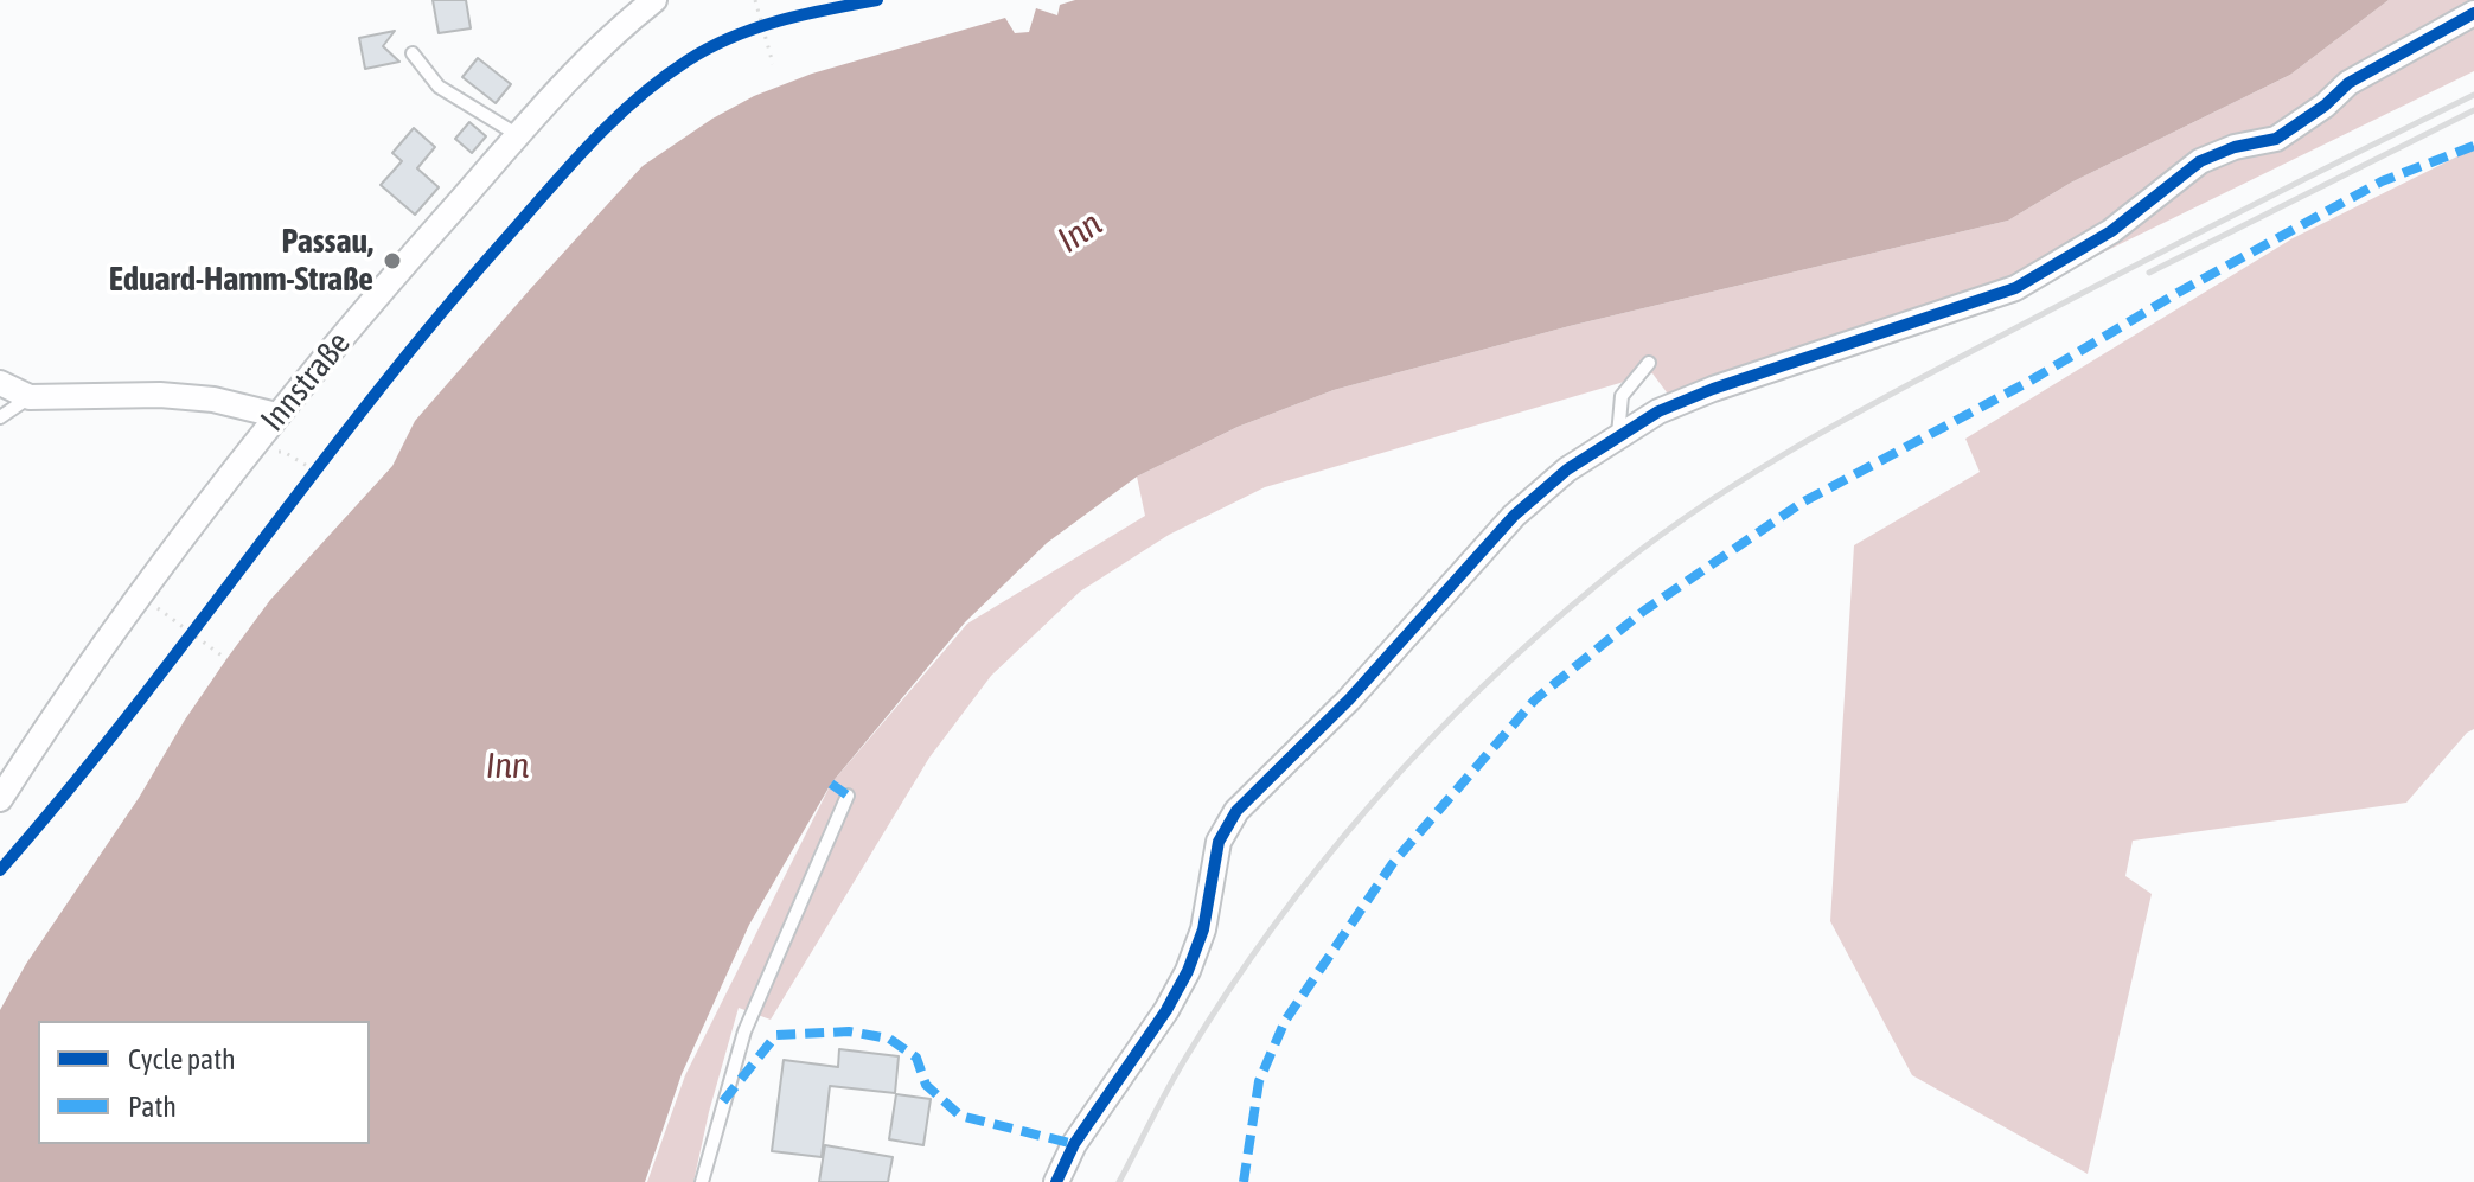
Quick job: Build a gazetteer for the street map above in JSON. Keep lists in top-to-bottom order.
{
  "streets": {
    "street": ["Innstraße"]
  },
  "water": ["Inn"],
  "places": ["Passau, Eduard-Hamm-Straße"],
  "legend": ["Cycle path", "Path"]
}
